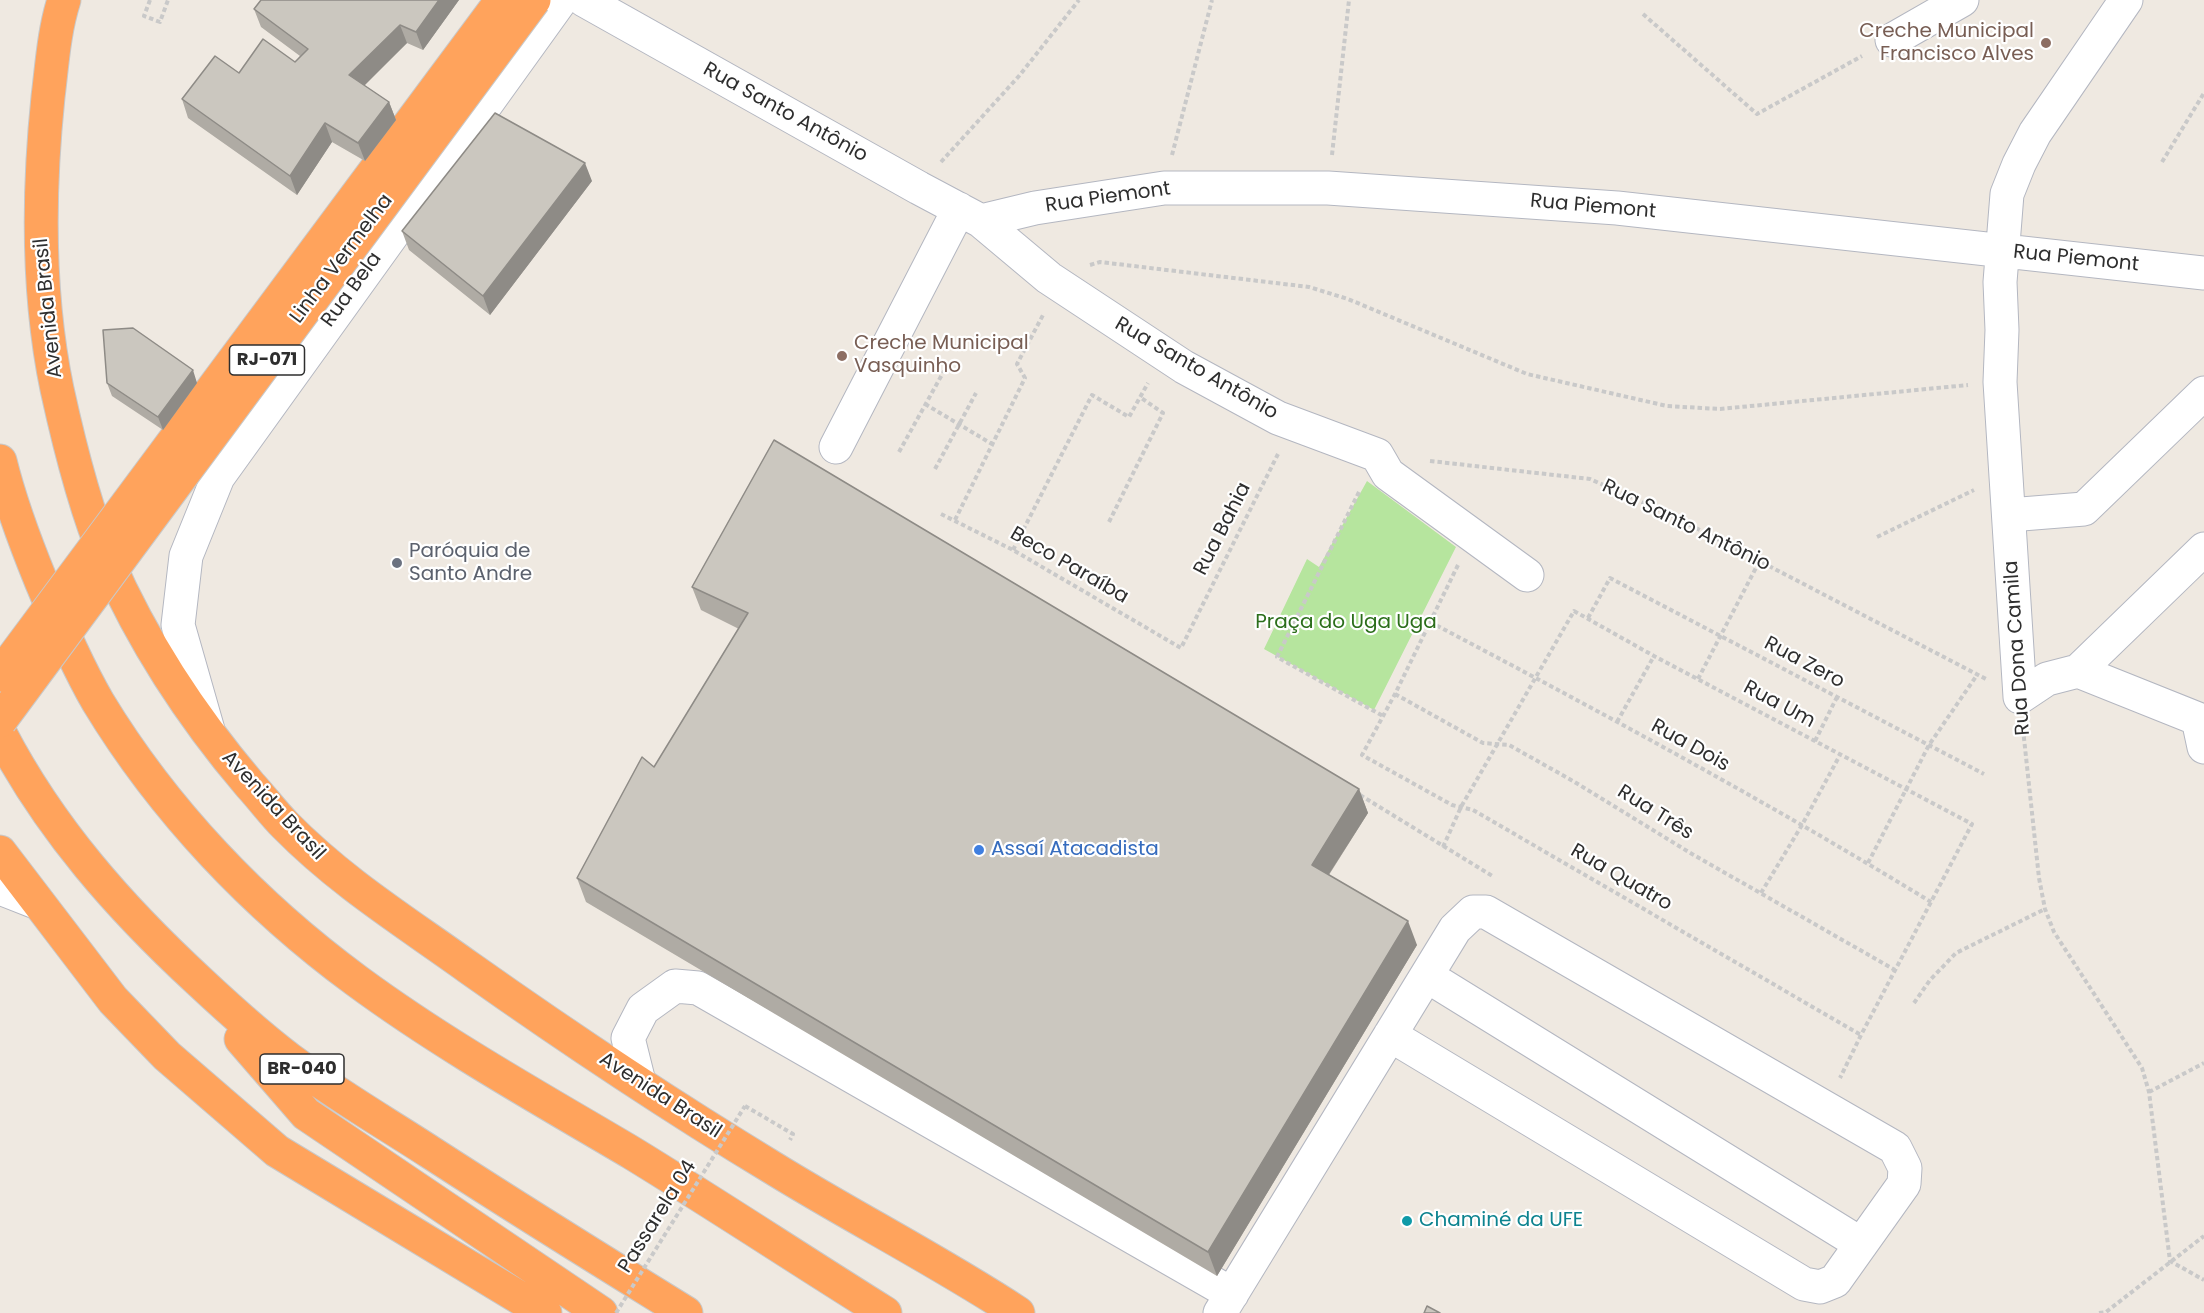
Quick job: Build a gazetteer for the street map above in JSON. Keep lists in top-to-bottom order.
{
  "streets": {
    "highway": [
      "Linha Vermelha",
      "Avenida Brasil",
      "RJ-071",
      "BR-040"
    ],
    "street": [
      "Rua Santo Antônio",
      "Rua Piemont",
      "Rua Bela",
      "Rua Dona Camila"
    ],
    "path": [
      "Rua Bahia",
      "Beco Paraíba",
      "Rua Zero",
      "Rua Um",
      "Rua Dois",
      "Rua Três",
      "Rua Quatro",
      "Passarela 04"
    ]
  },
  "crossings": [
    ["Rua Santo Antônio", "Rua Piemont"],
    ["Rua Santo Antônio", "Rua Bahia"],
    ["Rua Santo Antônio", "Rua Dona Camila"],
    ["Rua Piemont", "Rua Dona Camila"],
    ["Rua Bela", "Avenida Brasil"],
    ["Rua Bahia", "Beco Paraíba"],
    ["Rua Zero", "Rua Um"],
    ["Rua Um", "Rua Dois"]
  ],
  "parks": ["Praça do Uga Uga"],
  "places": [
    "Creche Municipal Francisco Alves",
    "Creche Municipal Vasquinho",
    "Paróquia de Santo Andre",
    "Assaí Atacadista",
    "Chaminé da UFE"
  ]
}
